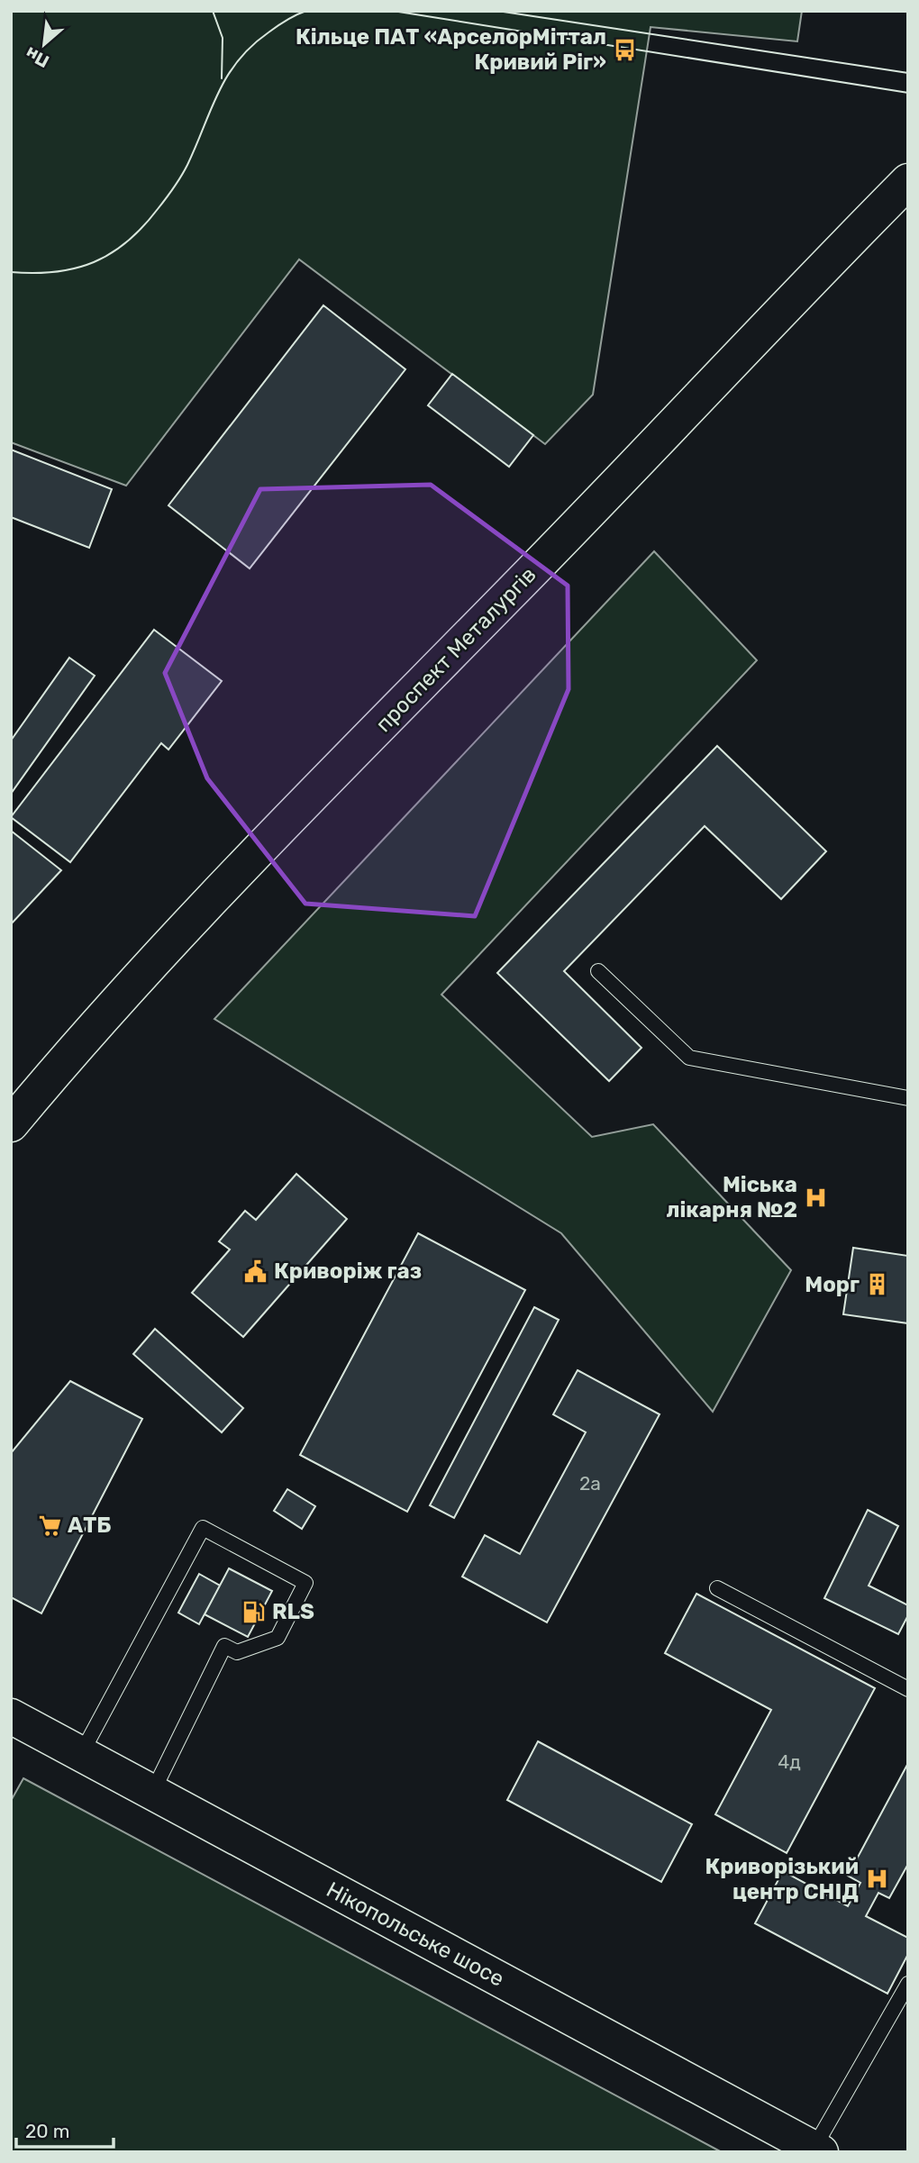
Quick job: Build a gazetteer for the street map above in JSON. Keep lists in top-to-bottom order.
{
  "streets": {
    "main road": ["проспект Металургів", "Нікопольське шосе"]
  },
  "places": {
    "bus stop": ["Кільце ПАТ «АрселорМіттал Кривий Ріг»"],
    "hospital": ["Міська лікарня №2", "Криворізький центр СНІД"],
    "public building": ["Криворіж газ"],
    "building": ["Морг"],
    "supermarket": ["АТБ"],
    "fuel station": ["RLS"]
  },
  "house_numbers": ["2а", "4д"],
  "scale_bar": "20 m",
  "north": "bottom left"
}
